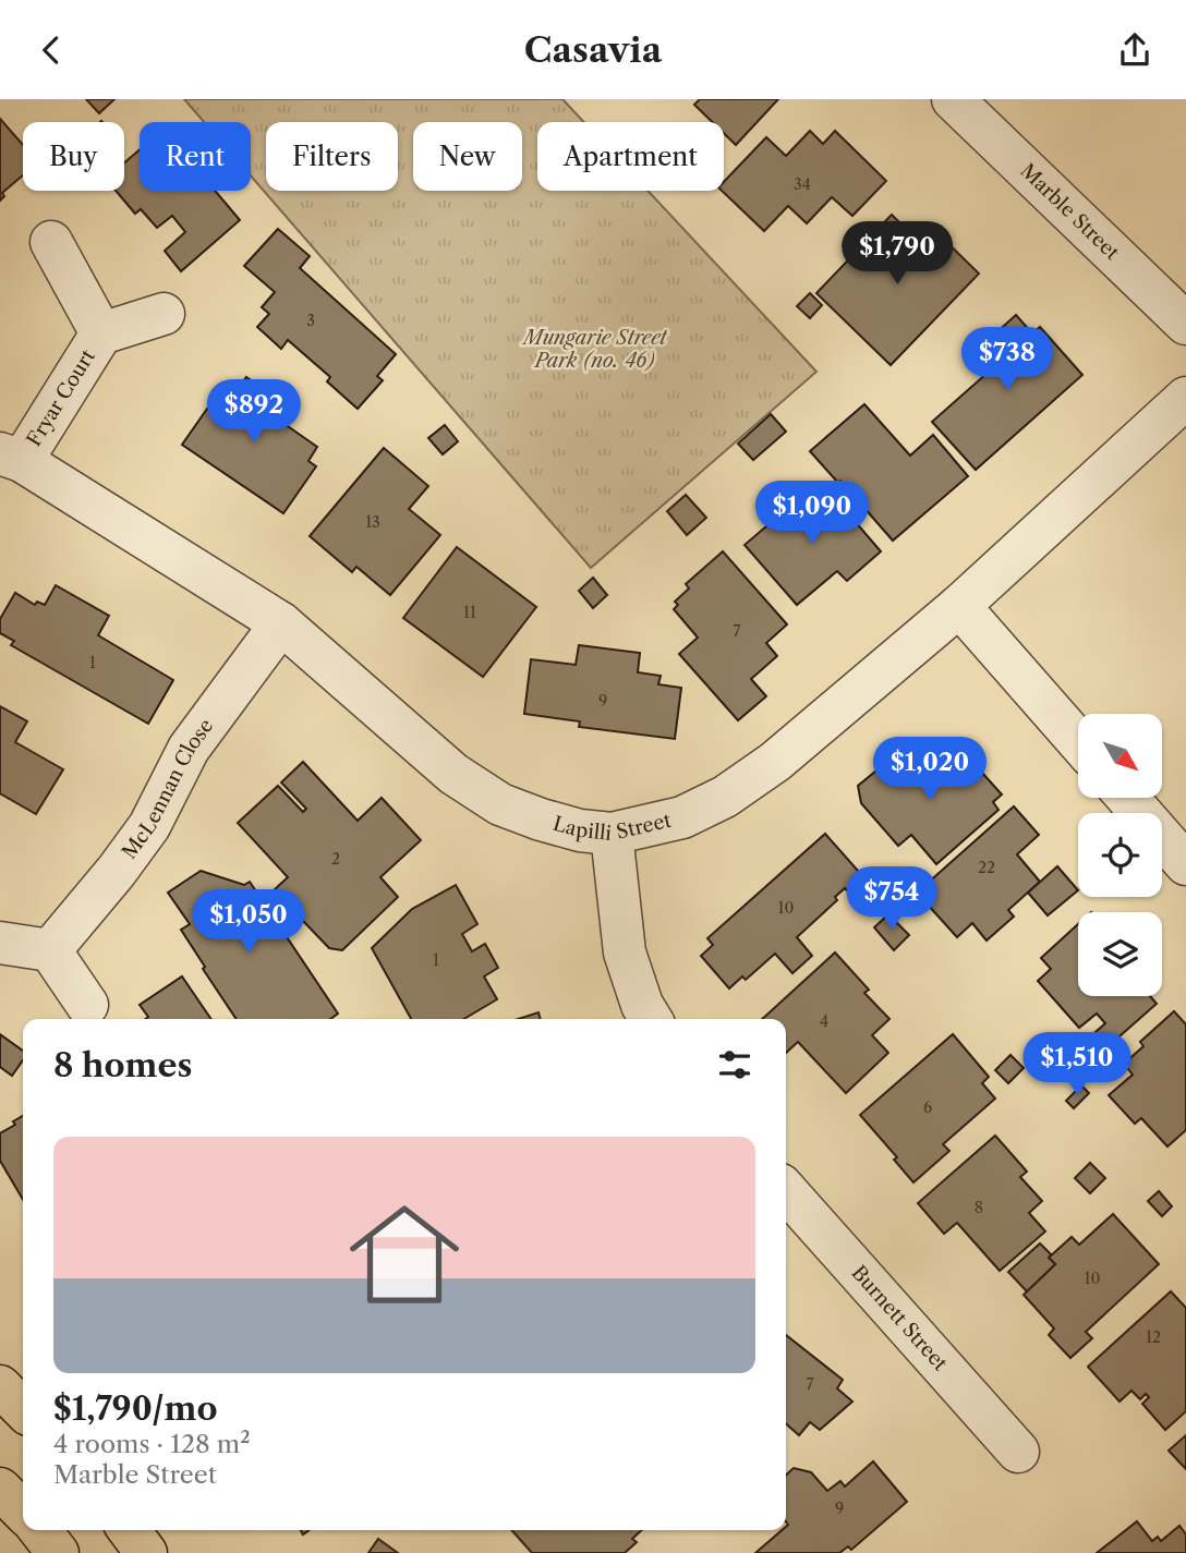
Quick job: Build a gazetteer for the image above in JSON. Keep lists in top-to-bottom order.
{
  "streets": {
    "street": [
      "Marble Street",
      "Fryar Court",
      "McLennan Close",
      "Lapilli Street",
      "Burnett Street"
    ]
  },
  "crossings": [
    ["Fryar Court", "Lapilli Street"],
    ["McLennan Close", "Lapilli Street"]
  ],
  "parks": ["Mungarie Street Park (no. 46)"],
  "house_numbers": [
    "34",
    "3",
    "13",
    "11",
    "7",
    "1",
    "9",
    "2",
    "22",
    "10",
    "1",
    "4",
    "6",
    "8",
    "10",
    "12",
    "7",
    "9"
  ],
  "north": "bottom right",
  "page": {
    "header": "Casavia",
    "chip": [
      "Buy",
      "Rent",
      "Filters",
      "New",
      "Apartment"
    ],
    "price": [
      "$1,790",
      "$738",
      "$892",
      "$1,090",
      "$1,020",
      "$754",
      "$1,050",
      "$1,510"
    ],
    "heading": "8 homes",
    "list": [
      {
        "name": "$1,790/mo",
        "note": "4 rooms · 128 m² · Marble Street"
      }
    ]
  }
}
